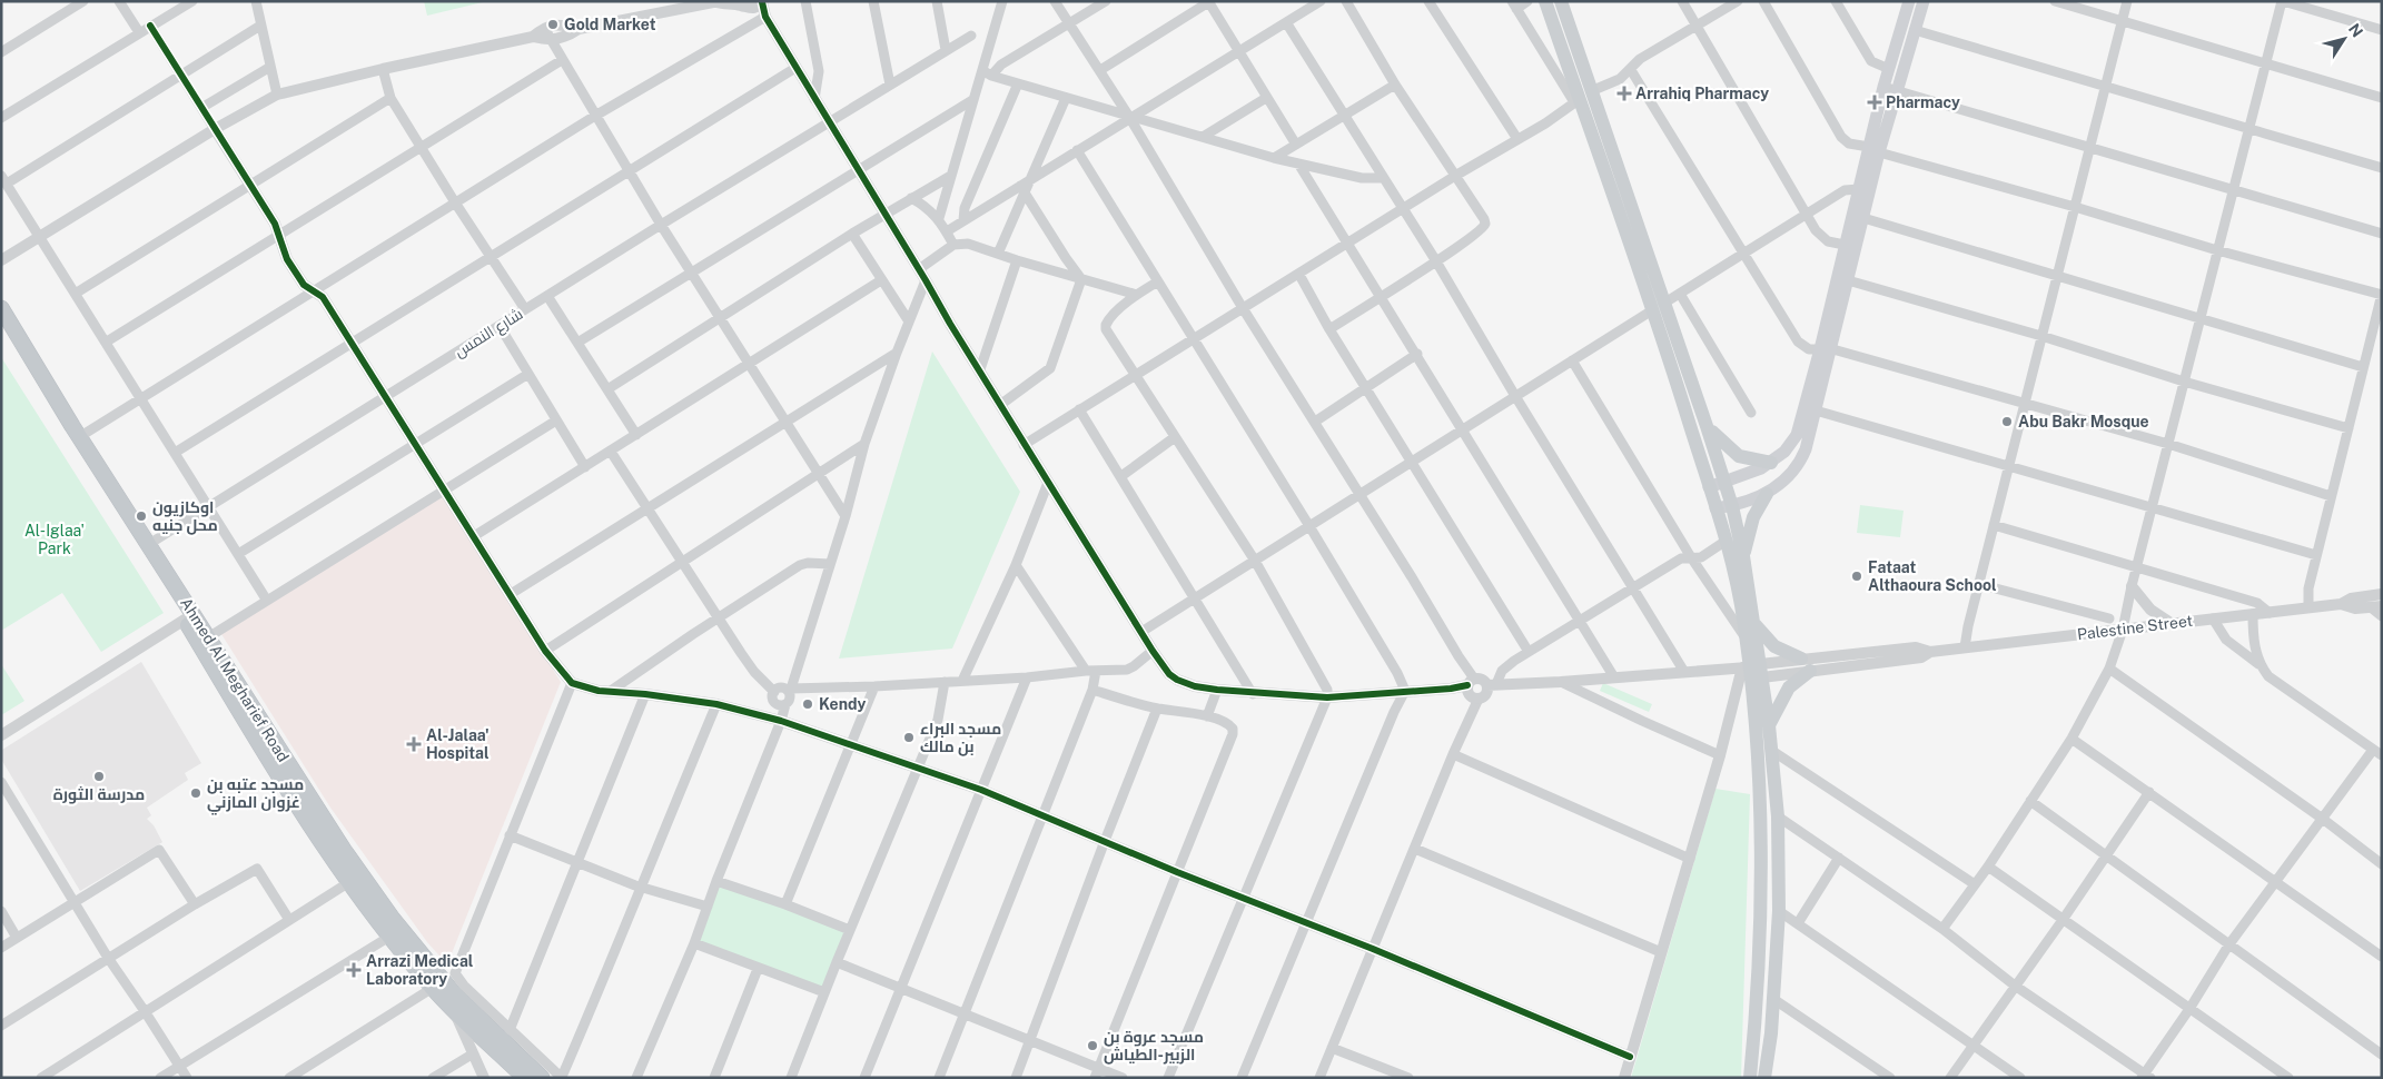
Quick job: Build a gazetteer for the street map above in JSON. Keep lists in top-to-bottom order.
{
  "streets": {
    "highway": ["Ahmed Al Megharief Road"],
    "street": ["شارع النمس", "Palestine Street"]
  },
  "crossings": [
    ["شارع النمس", "Ahmed Al Megharief Road"]
  ],
  "parks": ["Al-Iglaa' Park"],
  "places": {
    "other": [
      "Gold Market",
      "Abu Bakr Mosque",
      "اوكازيون محل جنيه",
      "Fataat Althaoura School",
      "Kendy",
      "مسجد البراء بن مالك",
      "مدرسة الثورة",
      "مسجد عتبه بن غزوان المازني",
      "مسجد عروة بن الزبير-الطياش"
    ],
    "health": [
      "Arrahiq Pharmacy",
      "Pharmacy",
      "Al-Jalaa' Hospital",
      "Arrazi Medical Laboratory"
    ]
  },
  "north": "top right"
}
